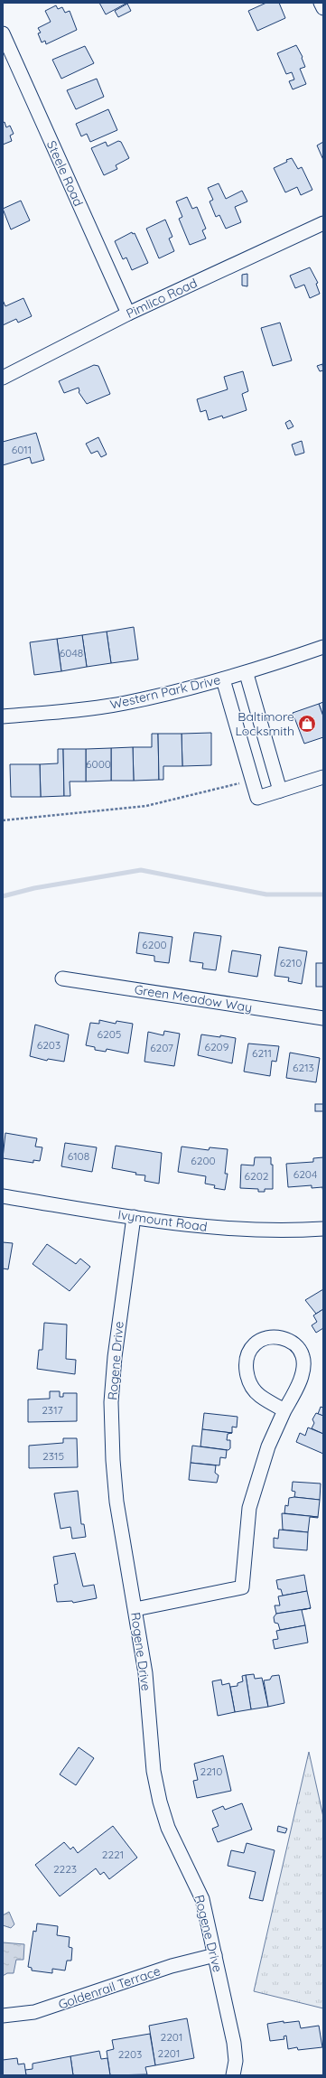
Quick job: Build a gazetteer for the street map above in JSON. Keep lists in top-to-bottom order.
{
  "streets": {
    "street": [
      "Steele Road",
      "Pimlico Road",
      "Western Park Drive",
      "Green Meadow Way",
      "Ivymount Road",
      "Rogene Drive",
      "Goldenrail Terrace"
    ]
  },
  "crossings": [
    ["Steele Road", "Pimlico Road"],
    ["Ivymount Road", "Rogene Drive"],
    ["Rogene Drive", "Goldenrail Terrace"]
  ],
  "places": {
    "shop": ["Baltimore Locksmith"]
  },
  "house_numbers": [
    "6011",
    "6048",
    "6000",
    "6200",
    "6210",
    "6205",
    "6203",
    "6209",
    "6207",
    "6211",
    "6213",
    "6108",
    "6200",
    "6204",
    "6202",
    "2317",
    "2315",
    "2210",
    "2221",
    "2223",
    "2201",
    "2201",
    "2203"
  ]
}
